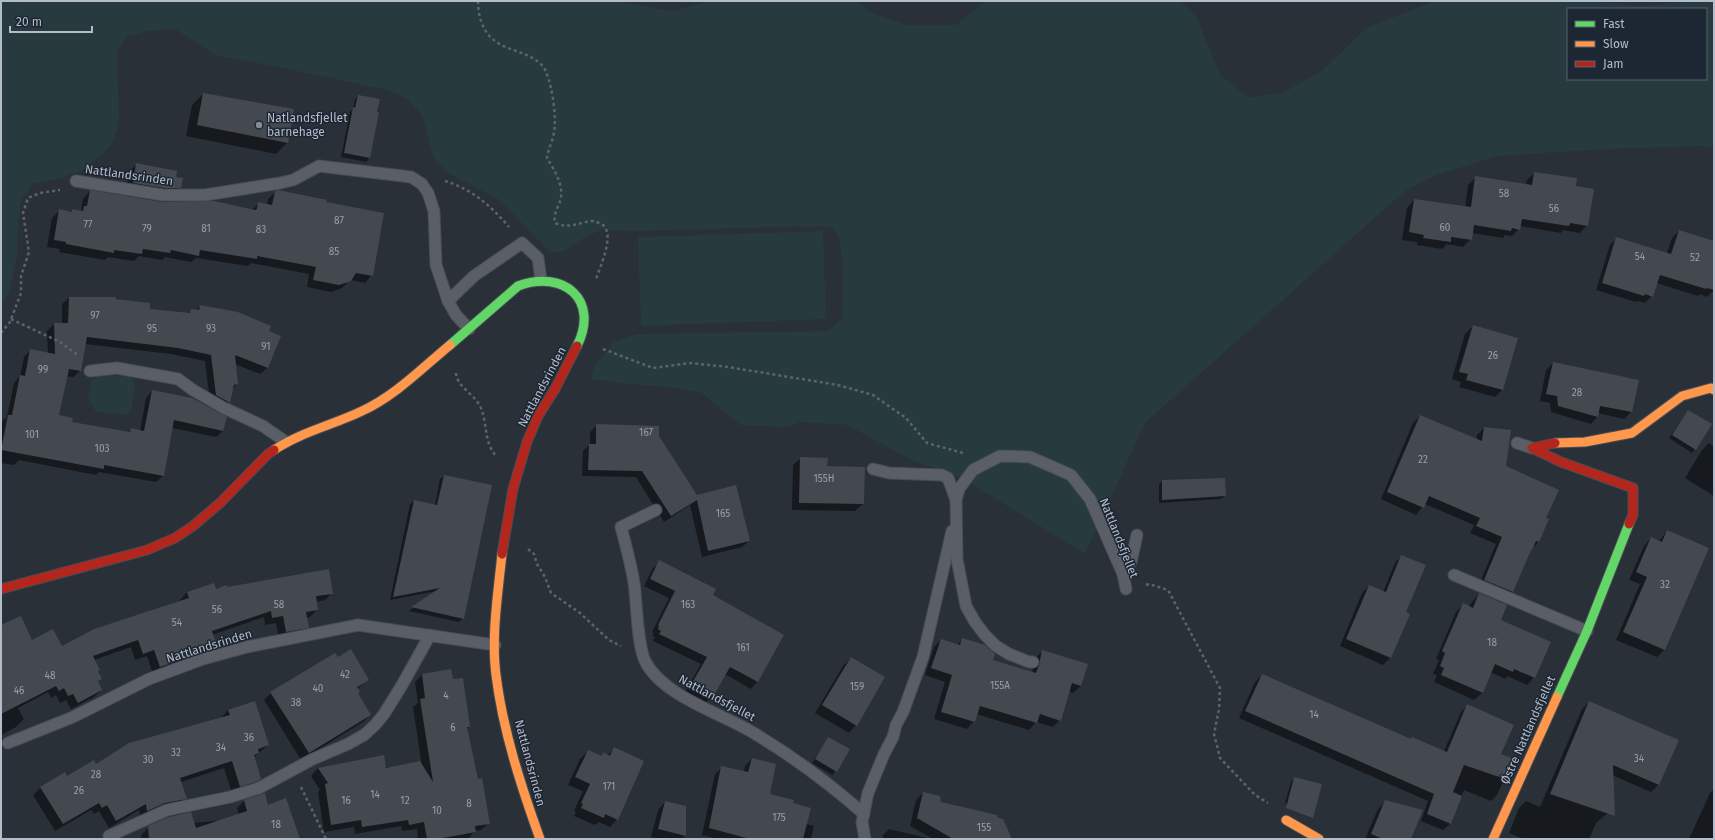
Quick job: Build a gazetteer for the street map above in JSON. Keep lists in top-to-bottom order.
{
  "streets": {
    "street": ["Nattlandsrinden", "Østre Nattlandsfjellet"],
    "lane": ["Nattlandsfjellet"]
  },
  "places": ["Natlandsfjellet barnehage"],
  "house_numbers": [
    "58",
    "56",
    "87",
    "77",
    "60",
    "79",
    "81",
    "83",
    "85",
    "54",
    "52",
    "97",
    "95",
    "93",
    "91",
    "26",
    "99",
    "28",
    "167",
    "101",
    "103",
    "22",
    "155H",
    "165",
    "32",
    "58",
    "163",
    "56",
    "54",
    "18",
    "161",
    "42",
    "48",
    "155A",
    "159",
    "40",
    "46",
    "4",
    "38",
    "14",
    "6",
    "36",
    "34",
    "32",
    "34",
    "30",
    "28",
    "171",
    "26",
    "14",
    "16",
    "12",
    "8",
    "10",
    "175",
    "18",
    "155"
  ],
  "legend": ["Fast", "Slow", "Jam"],
  "scale_bar": "20 m"
}
